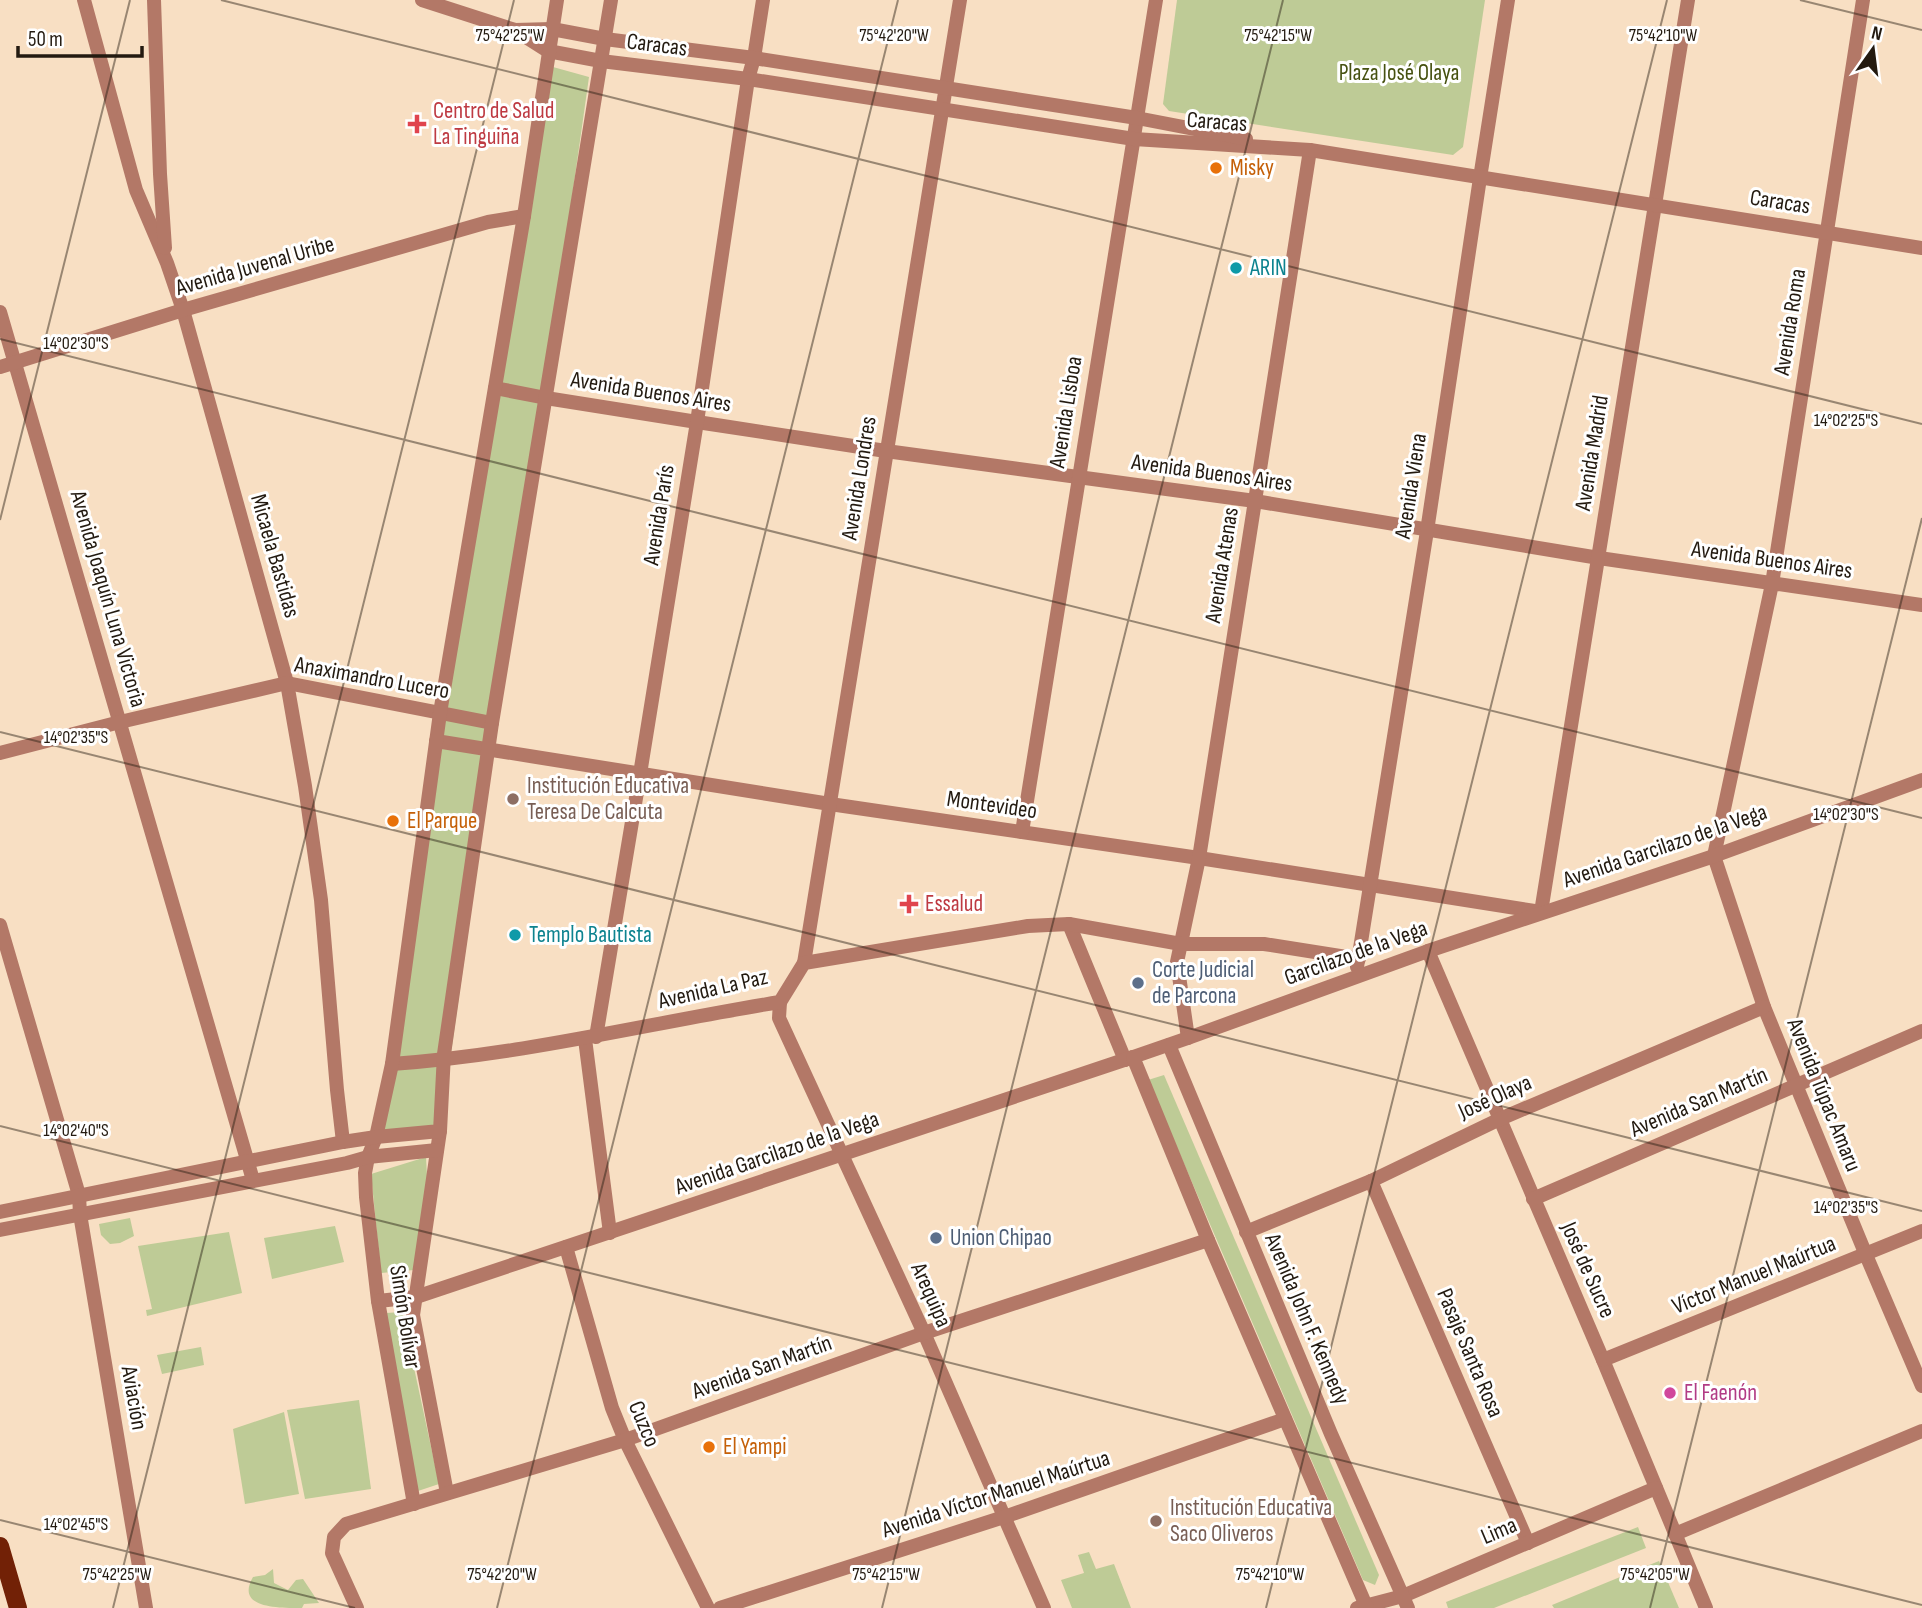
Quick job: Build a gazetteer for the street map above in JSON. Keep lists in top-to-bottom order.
{
  "streets": {
    "street": [
      "Caracas",
      "Avenida Juvenal Uribe",
      "Avenida Roma",
      "Avenida Buenos Aires",
      "Avenida Lisboa",
      "Avenida Madrid",
      "Avenida Londres",
      "Avenida Viena",
      "Avenida París",
      "Micaela Bastidas",
      "Avenida Atenas",
      "Avenida Joaquín Luna Victoria",
      "Anaximandro Lucero",
      "Montevideo",
      "Avenida Garcilazo de la Vega",
      "Garcilazo de la Vega",
      "Avenida La Paz",
      "Avenida Túpac Amaru",
      "José Olaya",
      "Avenida San Martín",
      "José de Sucre",
      "Víctor Manuel Maúrtua",
      "Arequipa",
      "Simón Bolívar",
      "Avenida John F. Kennedy",
      "Pasaje Santa Rosa",
      "Aviación",
      "Cuzco",
      "Avenida Víctor Manuel Maúrtua",
      "Lima"
    ]
  },
  "crossings": [
    ["Caracas", "Avenida Roma"],
    ["Caracas", "Avenida Lisboa"],
    ["Caracas", "Avenida Madrid"],
    ["Caracas", "Avenida Londres"],
    ["Caracas", "Avenida Viena"],
    ["Caracas", "Avenida París"],
    ["Caracas", "Avenida Atenas"],
    ["Caracas", "Simón Bolívar"],
    ["Avenida Juvenal Uribe", "Micaela Bastidas"],
    ["Avenida Juvenal Uribe", "Avenida Joaquín Luna Victoria"],
    ["Avenida Juvenal Uribe", "Simón Bolívar"],
    ["Avenida Roma", "Avenida Buenos Aires"],
    ["Avenida Roma", "Avenida Garcilazo de la Vega"],
    ["Avenida Roma", "Avenida Túpac Amaru"],
    ["Avenida Buenos Aires", "Avenida Lisboa"],
    ["Avenida Buenos Aires", "Avenida Madrid"],
    ["Avenida Buenos Aires", "Avenida Londres"],
    ["Avenida Buenos Aires", "Avenida Viena"],
    ["Avenida Buenos Aires", "Avenida París"],
    ["Avenida Buenos Aires", "Avenida Atenas"],
    ["Avenida Buenos Aires", "Simón Bolívar"],
    ["Avenida Lisboa", "Montevideo"],
    ["Avenida Madrid", "Montevideo"],
    ["Avenida Madrid", "Avenida Garcilazo de la Vega"],
    ["Avenida Madrid", "Garcilazo de la Vega"],
    ["Avenida Londres", "Montevideo"],
    ["Avenida Londres", "Avenida La Paz"],
    ["Avenida Viena", "Montevideo"],
    ["Avenida Viena", "Garcilazo de la Vega"],
    ["Avenida París", "Montevideo"],
    ["Avenida París", "Avenida La Paz"],
    ["Micaela Bastidas", "Anaximandro Lucero"],
    ["Avenida Atenas", "Montevideo"],
    ["Avenida Atenas", "Avenida Garcilazo de la Vega"],
    ["Avenida Atenas", "Garcilazo de la Vega"],
    ["Avenida Joaquín Luna Victoria", "Anaximandro Lucero"],
    ["Anaximandro Lucero", "Simón Bolívar"],
    ["Montevideo", "Avenida Garcilazo de la Vega"],
    ["Montevideo", "Garcilazo de la Vega"],
    ["Montevideo", "Simón Bolívar"],
    ["Avenida Garcilazo de la Vega", "Garcilazo de la Vega"],
    ["Avenida Garcilazo de la Vega", "Avenida Túpac Amaru"],
    ["Avenida Garcilazo de la Vega", "Arequipa"],
    ["Avenida Garcilazo de la Vega", "Simón Bolívar"],
    ["Avenida Garcilazo de la Vega", "Avenida John F. Kennedy"],
    ["Avenida Garcilazo de la Vega", "Cuzco"],
    ["Garcilazo de la Vega", "José de Sucre"],
    ["Avenida La Paz", "Arequipa"],
    ["Avenida La Paz", "Simón Bolívar"],
    ["Avenida Túpac Amaru", "José Olaya"],
    ["Avenida Túpac Amaru", "Avenida San Martín"],
    ["Avenida Túpac Amaru", "Víctor Manuel Maúrtua"],
    ["José Olaya", "José de Sucre"],
    ["José Olaya", "Avenida John F. Kennedy"],
    ["José Olaya", "Pasaje Santa Rosa"],
    ["Avenida San Martín", "José de Sucre"],
    ["Avenida San Martín", "Arequipa"],
    ["Avenida San Martín", "Simón Bolívar"],
    ["Avenida San Martín", "Cuzco"],
    ["José de Sucre", "Víctor Manuel Maúrtua"],
    ["José de Sucre", "Lima"],
    ["Arequipa", "Avenida Víctor Manuel Maúrtua"],
    ["Avenida John F. Kennedy", "Lima"],
    ["Pasaje Santa Rosa", "Lima"]
  ],
  "parks": ["Plaza José Olaya"],
  "places": {
    "health": ["Centro de Salud La Tinguiña", "Essalud"],
    "other": [
      "Misky",
      "ARIN",
      "Institución Educativa Teresa De Calcuta",
      "El Parque",
      "Templo Bautista",
      "Corte Judicial de Parcona",
      "Union Chipao",
      "El Faenón",
      "El Yampi",
      "Institución Educativa Saco Oliveros"
    ]
  },
  "scale_bar": "50 m",
  "north": "top",
  "coordinates": [
    "75°42'25\"W",
    "75°42'20\"W",
    "75°42'15\"W",
    "75°42'10\"W",
    "14°02'30\"S",
    "14°02'25\"S",
    "14°02'35\"S",
    "14°02'40\"S",
    "14°02'45\"S",
    "75°42'05\"W"
  ]
}
